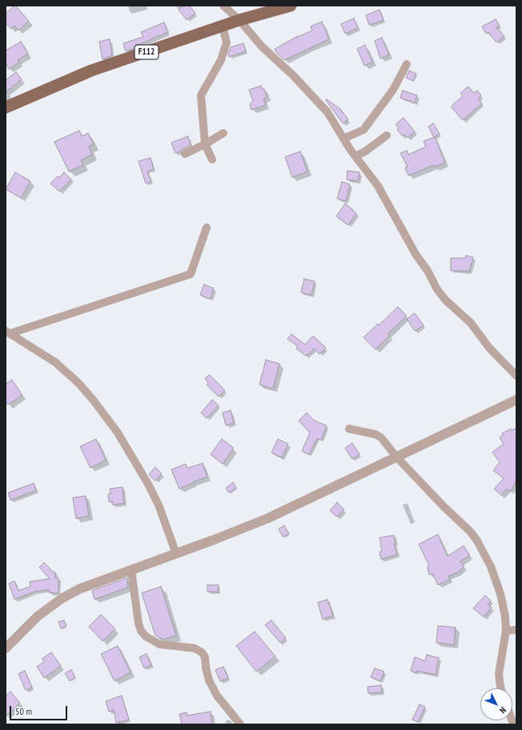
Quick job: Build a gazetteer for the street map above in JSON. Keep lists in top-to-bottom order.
{
  "streets": {
    "main road": ["F112"]
  },
  "scale_bar": "50 m",
  "north": "bottom right"
}
